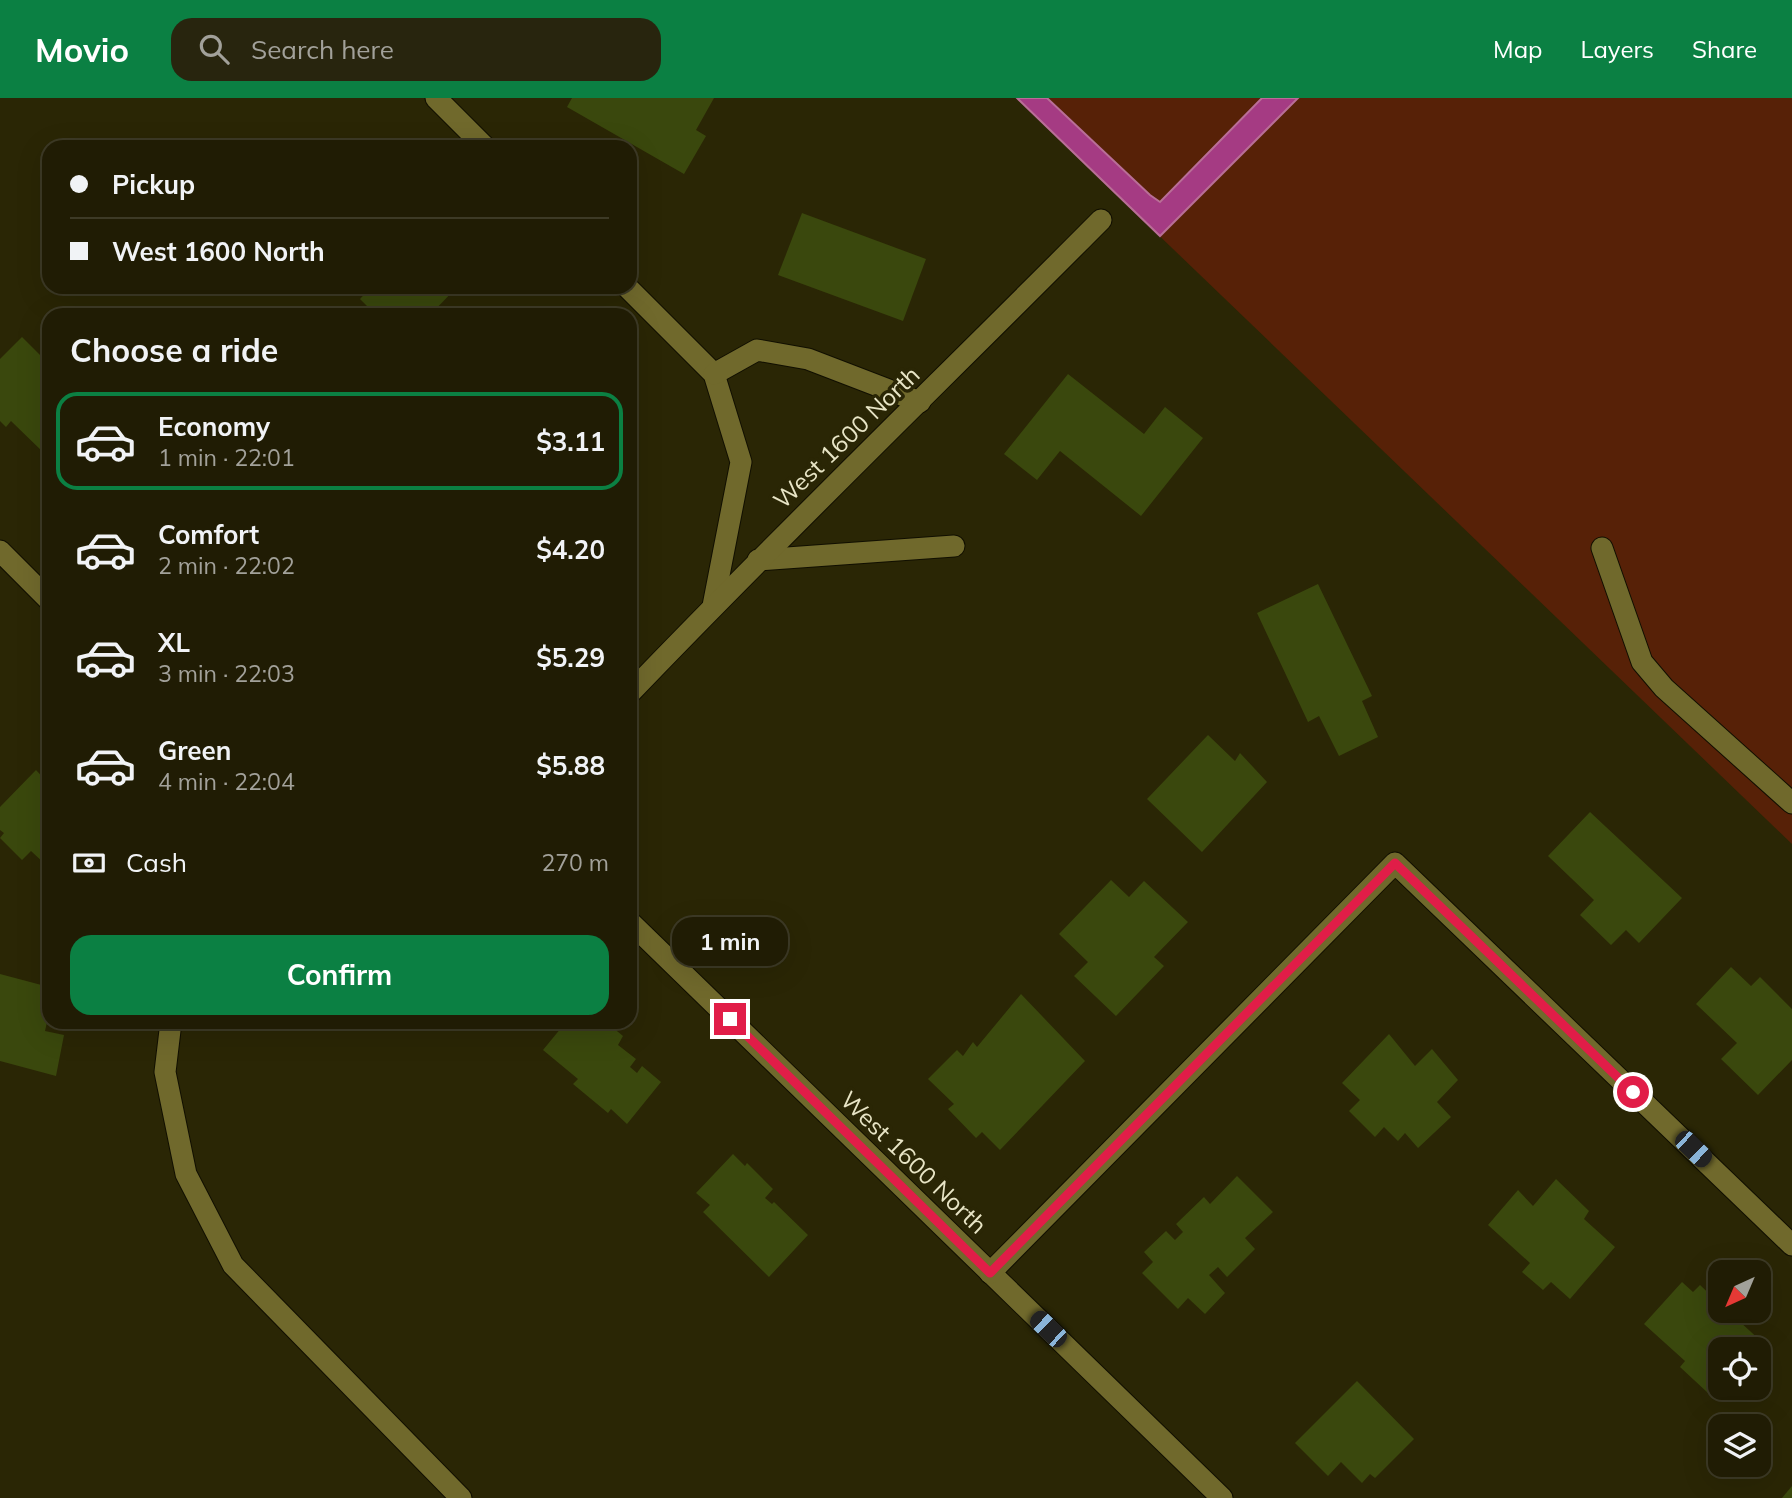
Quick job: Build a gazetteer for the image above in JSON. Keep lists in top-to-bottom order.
{
  "streets": {
    "street": ["West 1600 North"]
  },
  "north": "bottom left",
  "page": {
    "header": "Movio",
    "search": "Search here",
    "nav": ["Map", "Layers", "Share"],
    "banner": ["Pickup", "West 1600 North"],
    "heading": "Choose a ride",
    "list": [
      {
        "name": "Economy",
        "note": "1 min · 22:01",
        "value": "$3.11"
      },
      {
        "name": "Comfort",
        "note": "2 min · 22:02",
        "value": "$4.20"
      },
      {
        "name": "XL",
        "note": "3 min · 22:03",
        "value": "$5.29"
      },
      {
        "name": "Green",
        "note": "4 min · 22:04",
        "value": "$5.88"
      }
    ],
    "pay": ["Cash", "270 m"],
    "bubble": "1 min",
    "buttons": "Confirm"
  }
}
